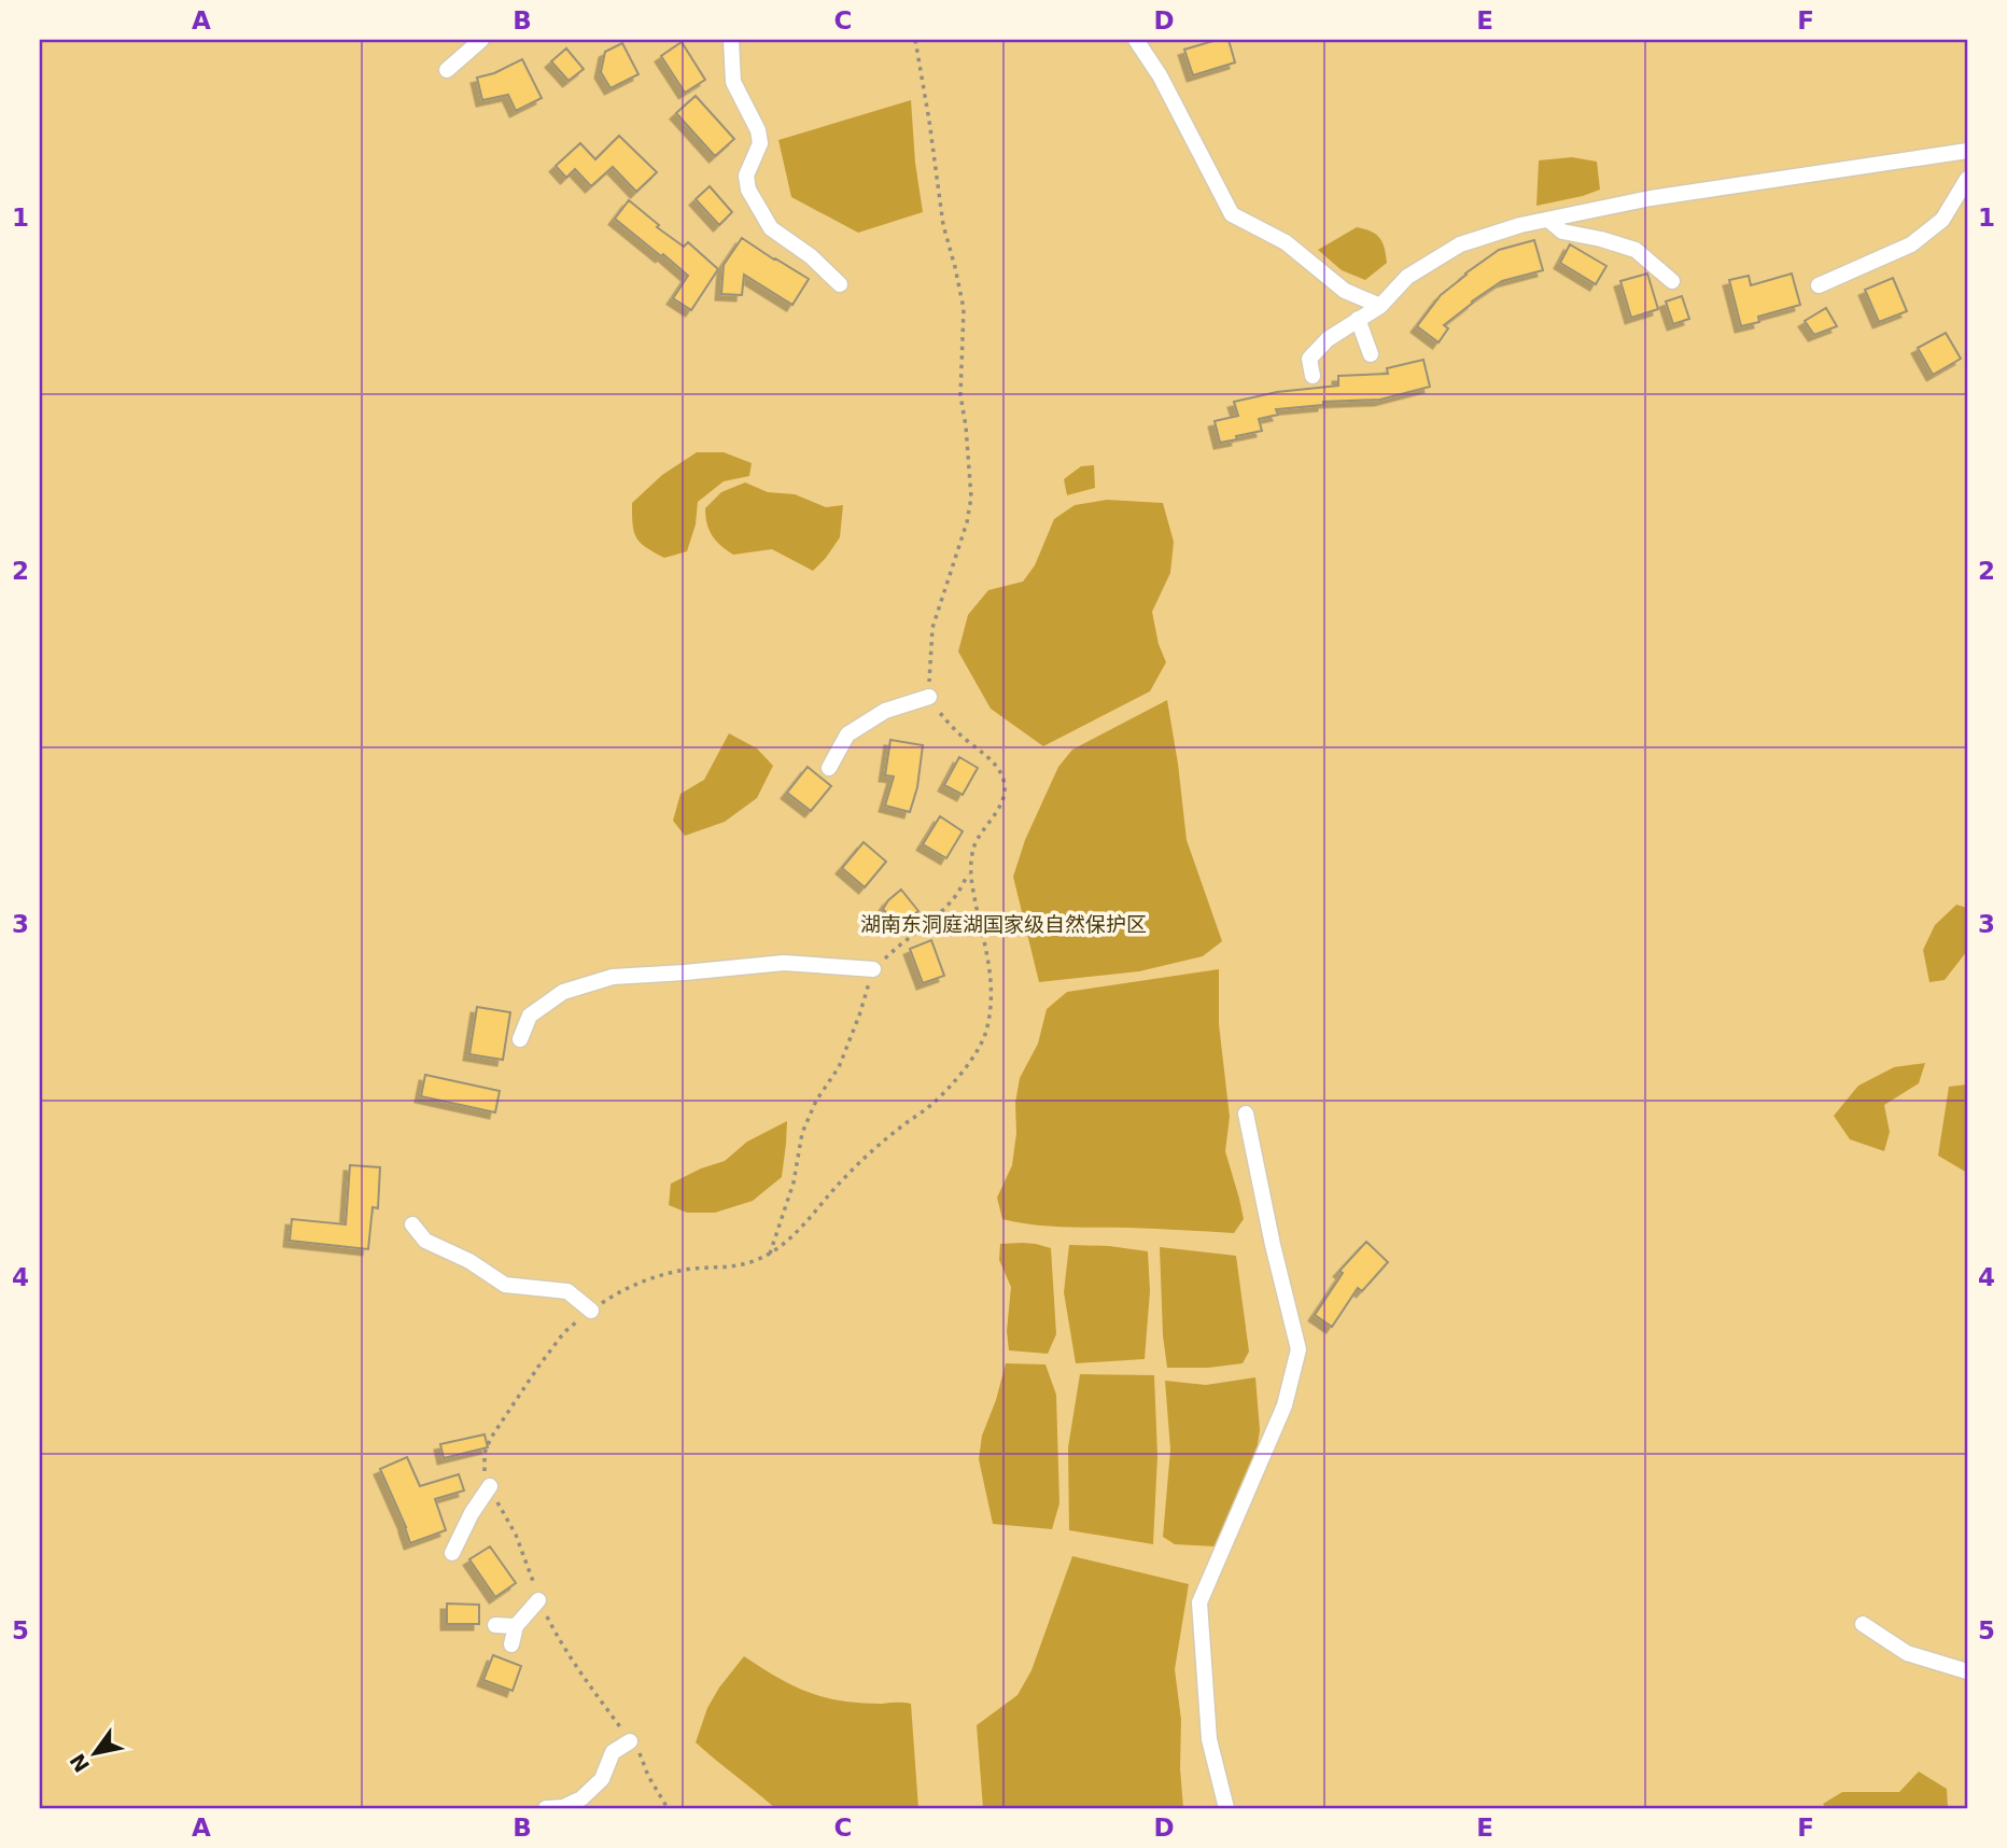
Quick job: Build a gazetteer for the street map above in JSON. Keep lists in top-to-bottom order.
{
  "parks": ["湖南东洞庭湖国家级自然保护区"],
  "north": "bottom left",
  "grid": {
    "columns": [
      "A",
      "B",
      "C",
      "D",
      "E",
      "F"
    ],
    "rows": [
      "1",
      "2",
      "3",
      "4",
      "5"
    ]
  }
}
